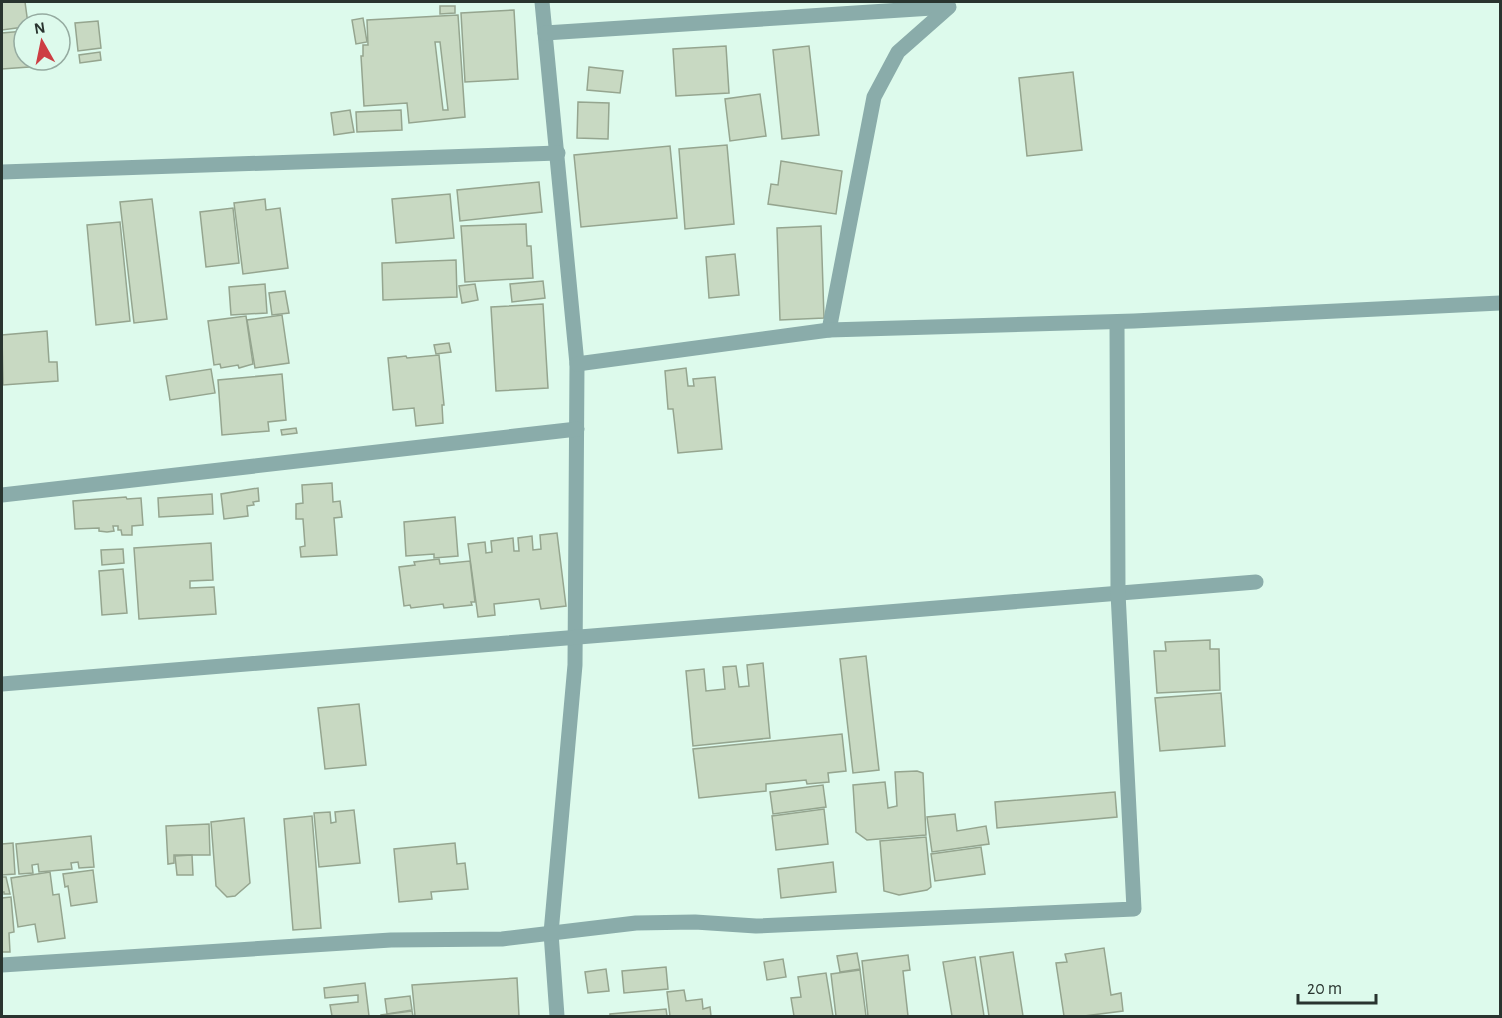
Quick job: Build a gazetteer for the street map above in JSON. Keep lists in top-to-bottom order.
{
  "scale_bar": "20 m",
  "north": "top"
}
